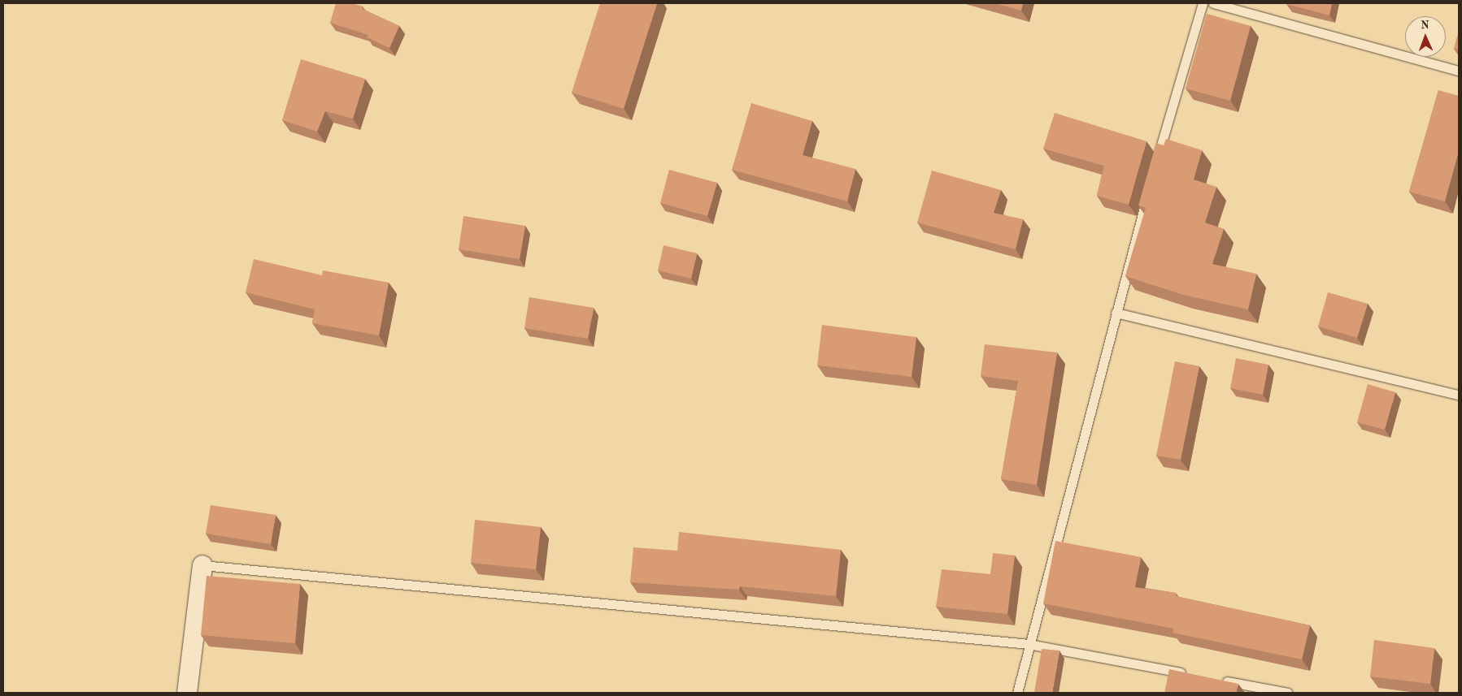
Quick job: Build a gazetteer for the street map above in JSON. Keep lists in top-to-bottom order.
{
  "north": "top"
}
